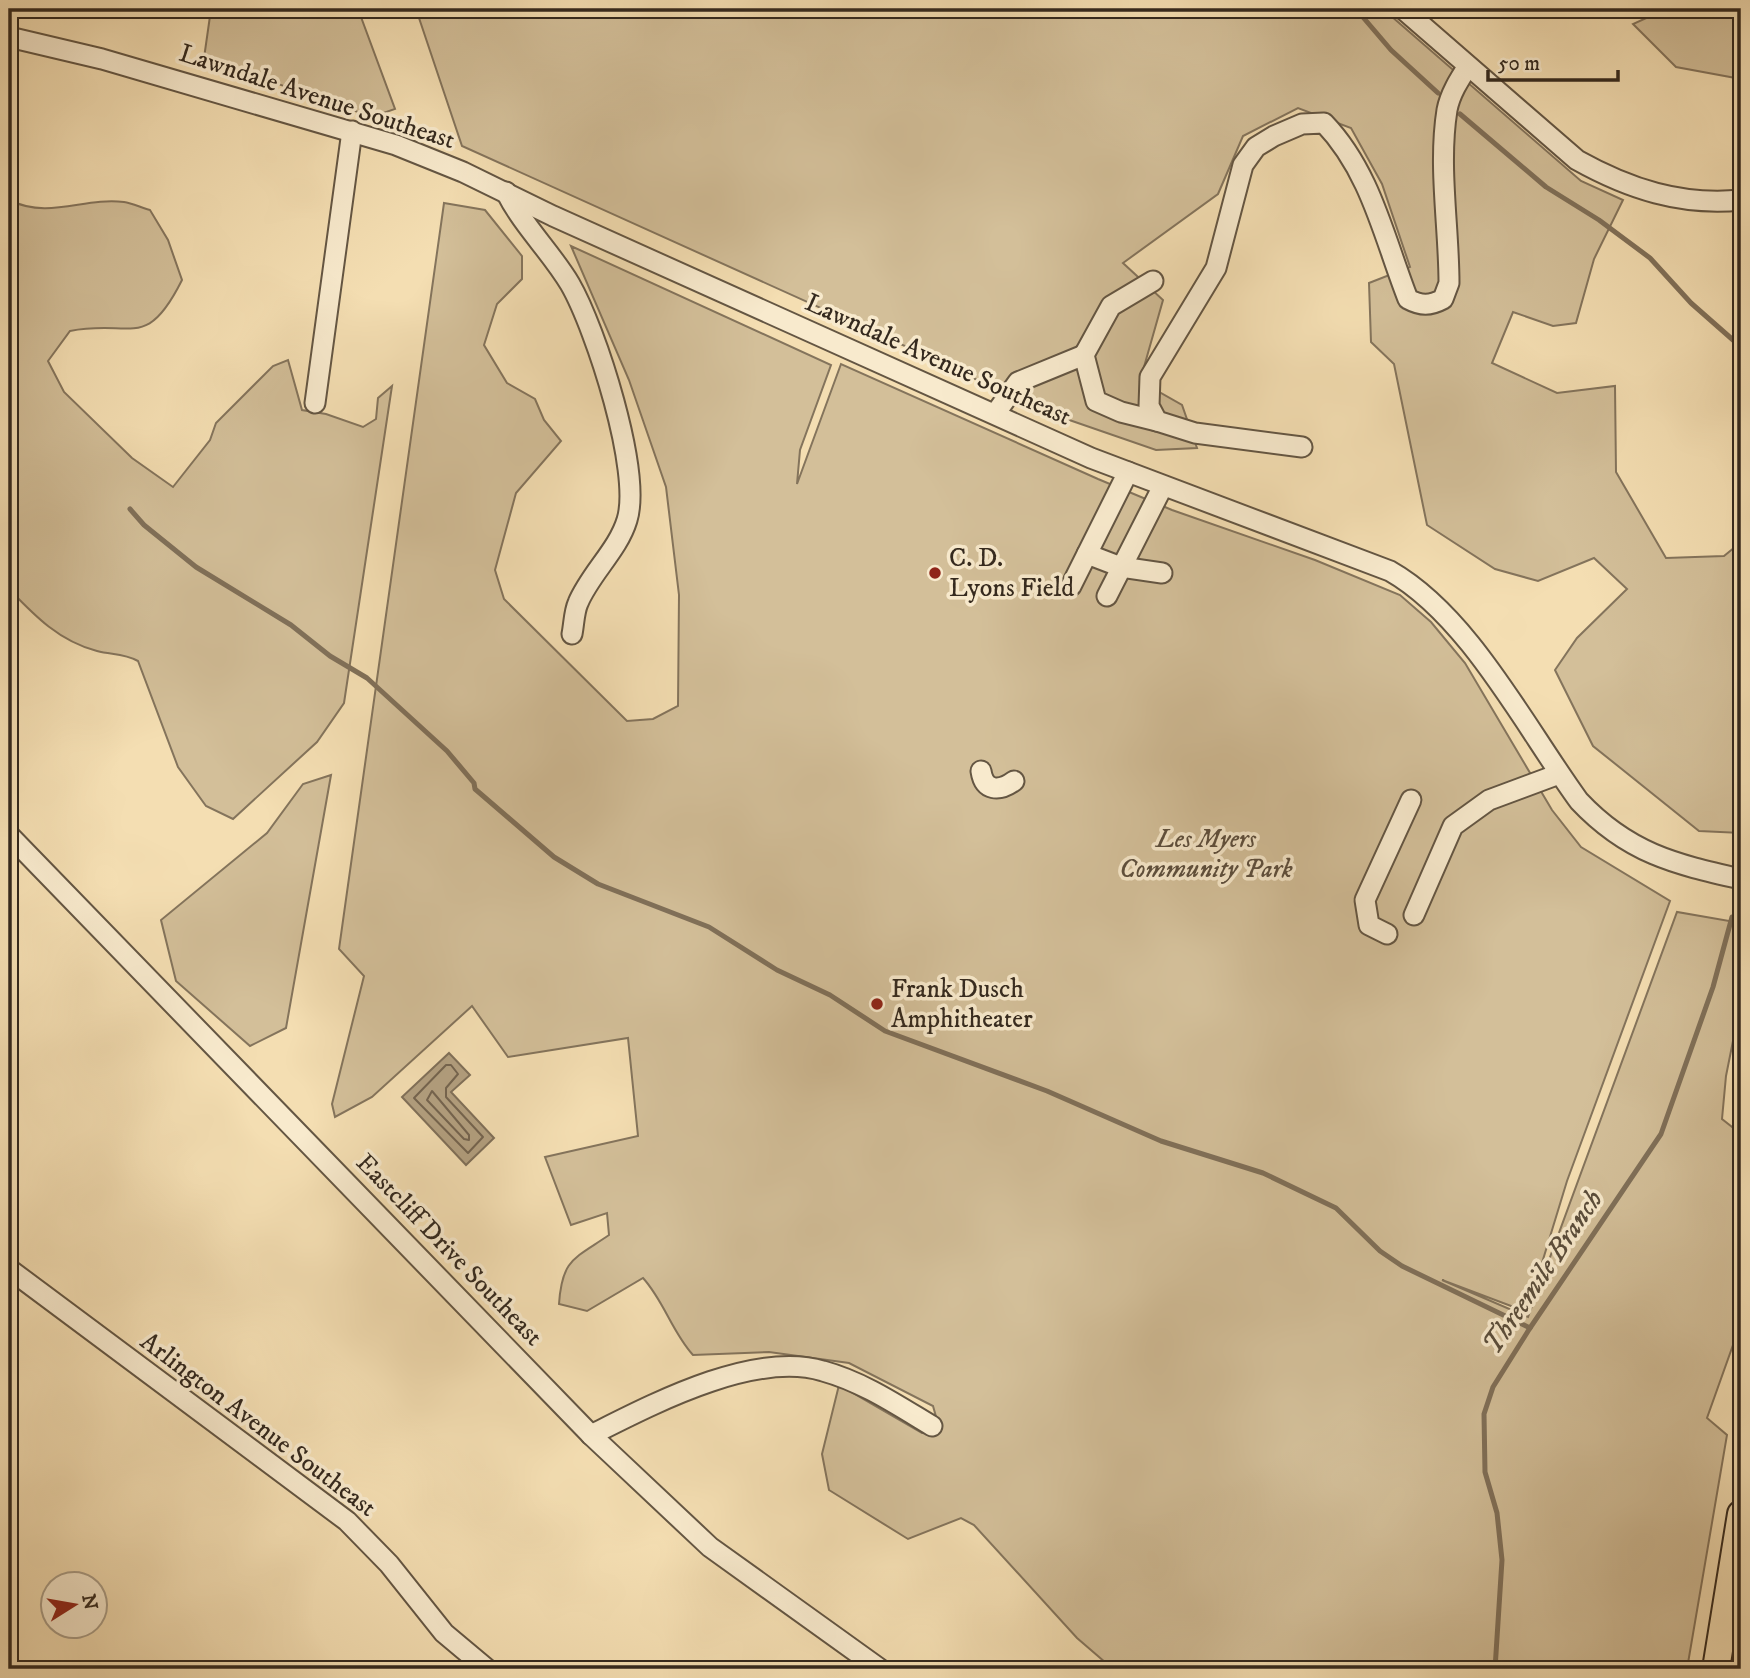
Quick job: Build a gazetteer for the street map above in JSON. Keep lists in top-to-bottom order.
{
  "streets": {
    "street": ["Lawndale Avenue Southeast", "Eastcliff Drive Southeast", "Arlington Avenue Southeast"]
  },
  "water": ["Threemile Branch"],
  "parks": ["Les Myers Community Park"],
  "places": ["C. D. Lyons Field", "Frank Dusch Amphitheater"],
  "scale_bar": "50 m",
  "north": "right"
}
